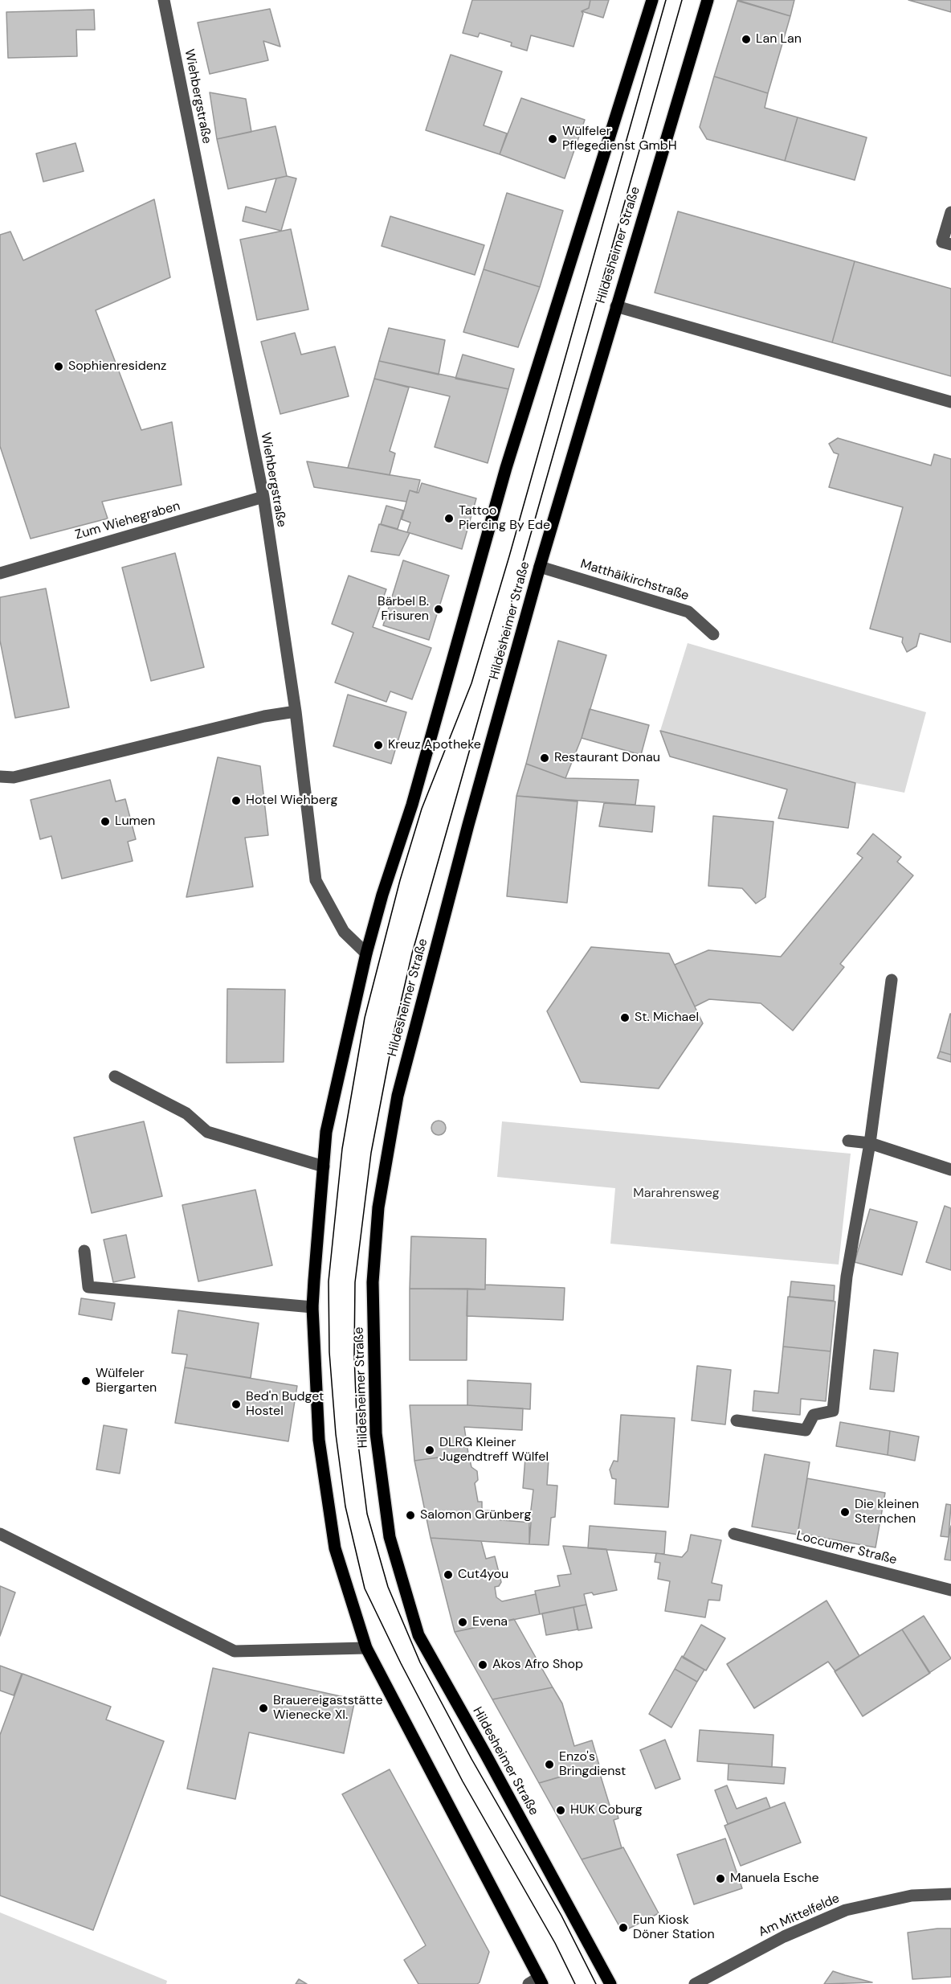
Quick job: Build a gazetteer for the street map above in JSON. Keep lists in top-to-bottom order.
{
  "streets": {
    "main road": ["Hildesheimer Straße"],
    "street": [
      "Wiehbergstraße",
      "Zum Wiehegraben",
      "Matthäikirchstraße",
      "Loccumer Straße",
      "Am Mittelfelde"
    ]
  },
  "crossings": [
    ["Wiehbergstraße", "Zum Wiehegraben"],
    ["Hildesheimer Straße", "Matthäikirchstraße"]
  ],
  "parks": ["Marahrensweg"],
  "places": [
    "Lan Lan",
    "Wülfeler Pflegedienst GmbH",
    "Sophienresidenz",
    "Tattoo Piercing By Ede",
    "Bärbel B. Frisuren",
    "Kreuz Apotheke",
    "Restaurant Donau",
    "Hotel Wiehberg",
    "Lumen",
    "St. Michael",
    "Wülfeler Biergarten",
    "Bed'n Budget Hostel",
    "DLRG Kleiner Jugendtreff Wülfel",
    "Die kleinen Sternchen",
    "Salomon Grünberg",
    "Cut4you",
    "Evena",
    "Akos Afro Shop",
    "Brauereigaststätte Wienecke XI.",
    "Enzo's Bringdienst",
    "HUK Coburg",
    "Manuela Esche",
    "Fun Kiosk Döner Station"
  ]
}
